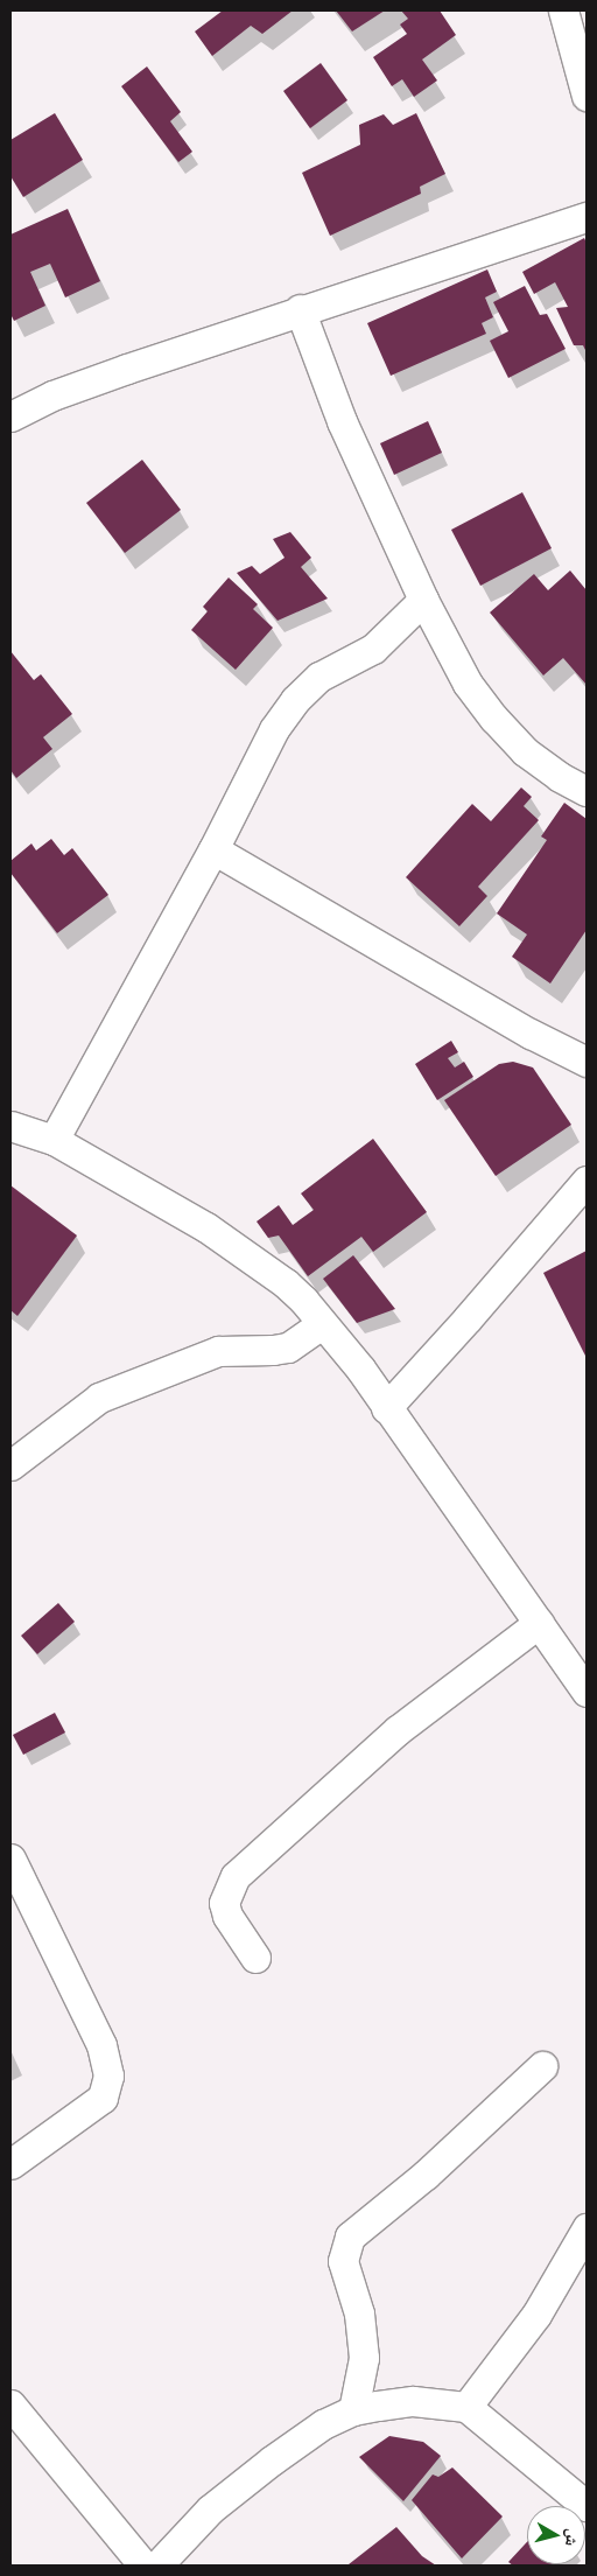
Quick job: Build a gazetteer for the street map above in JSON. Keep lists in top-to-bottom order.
{
  "north": "right"
}
